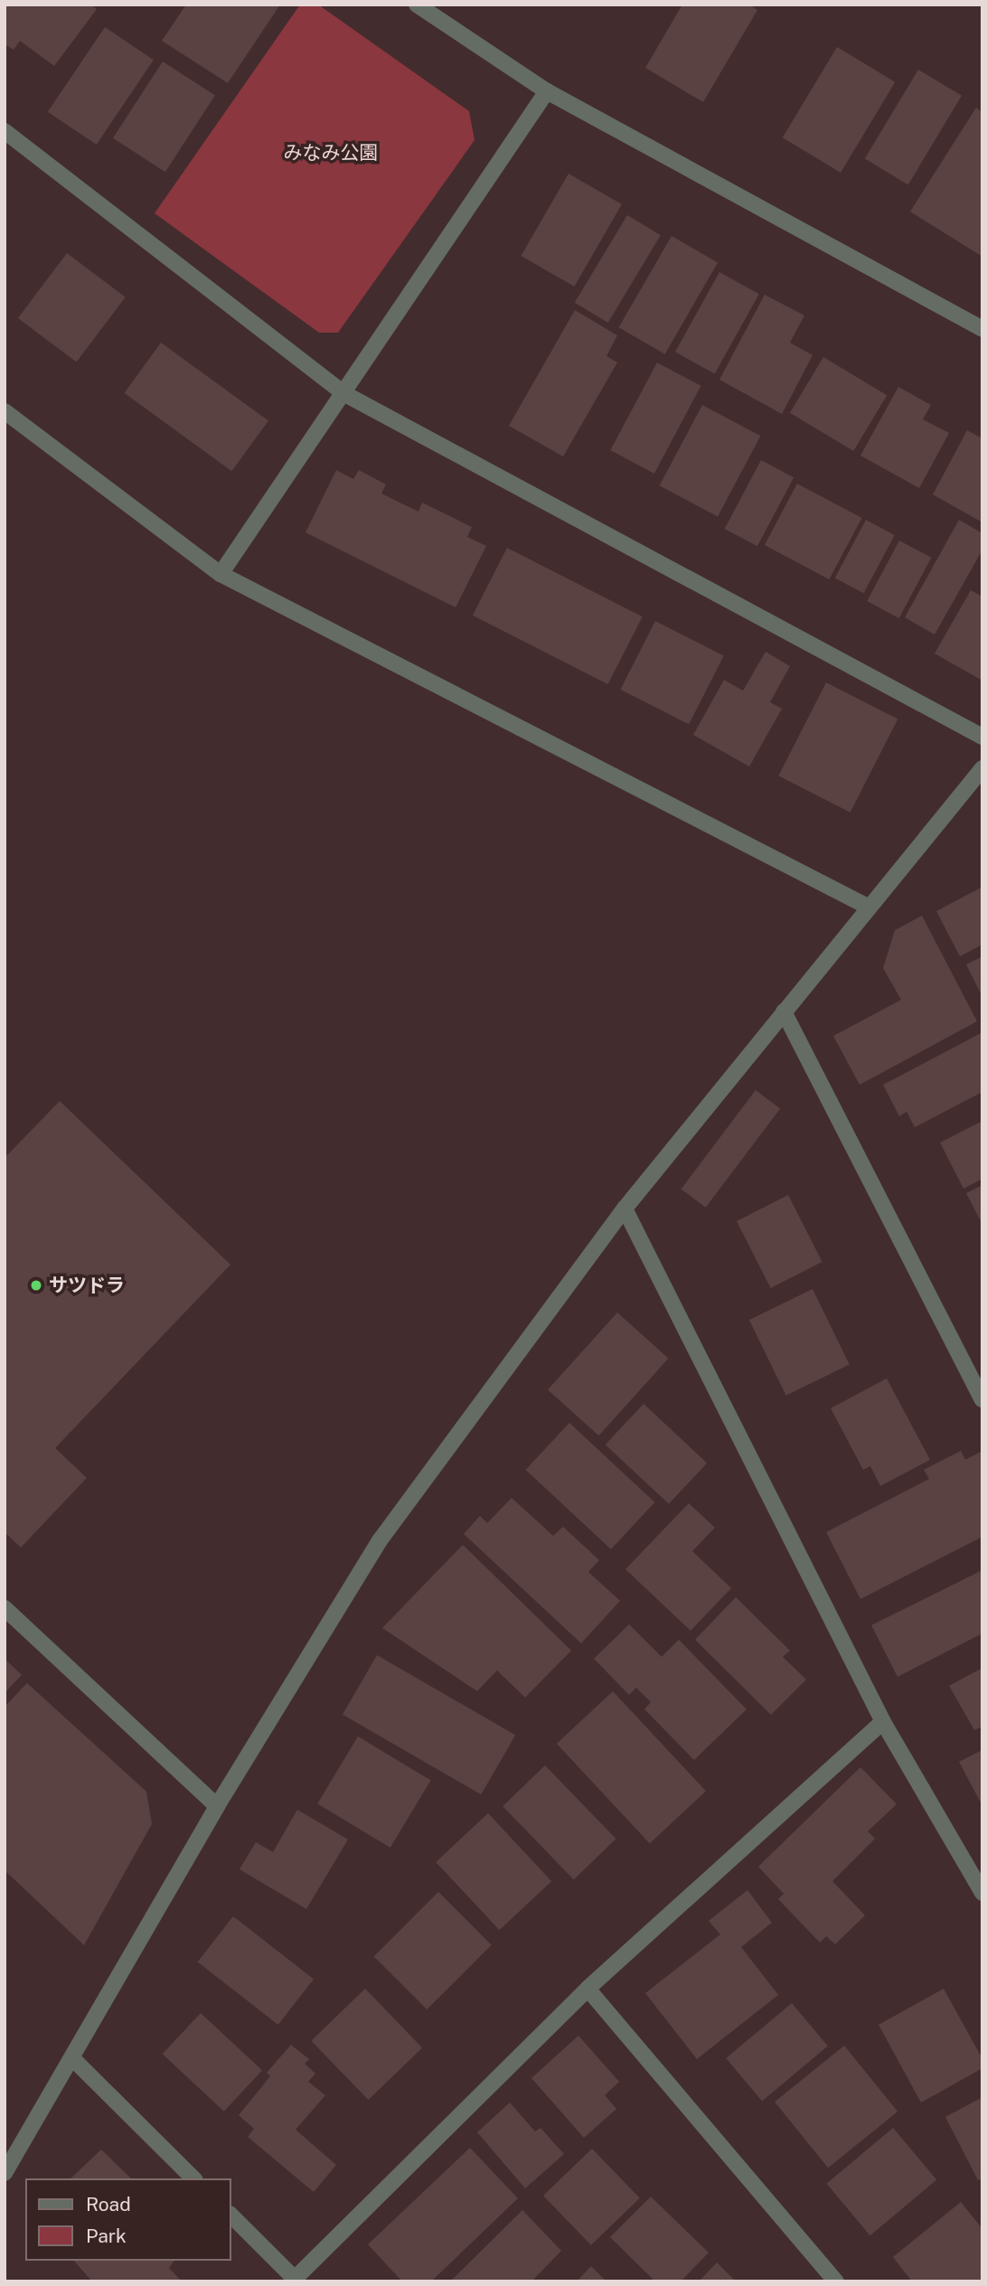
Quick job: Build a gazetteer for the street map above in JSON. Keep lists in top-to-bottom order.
{
  "parks": ["みなみ公園"],
  "places": ["サツドラ"],
  "legend": ["Road", "Park"]
}
